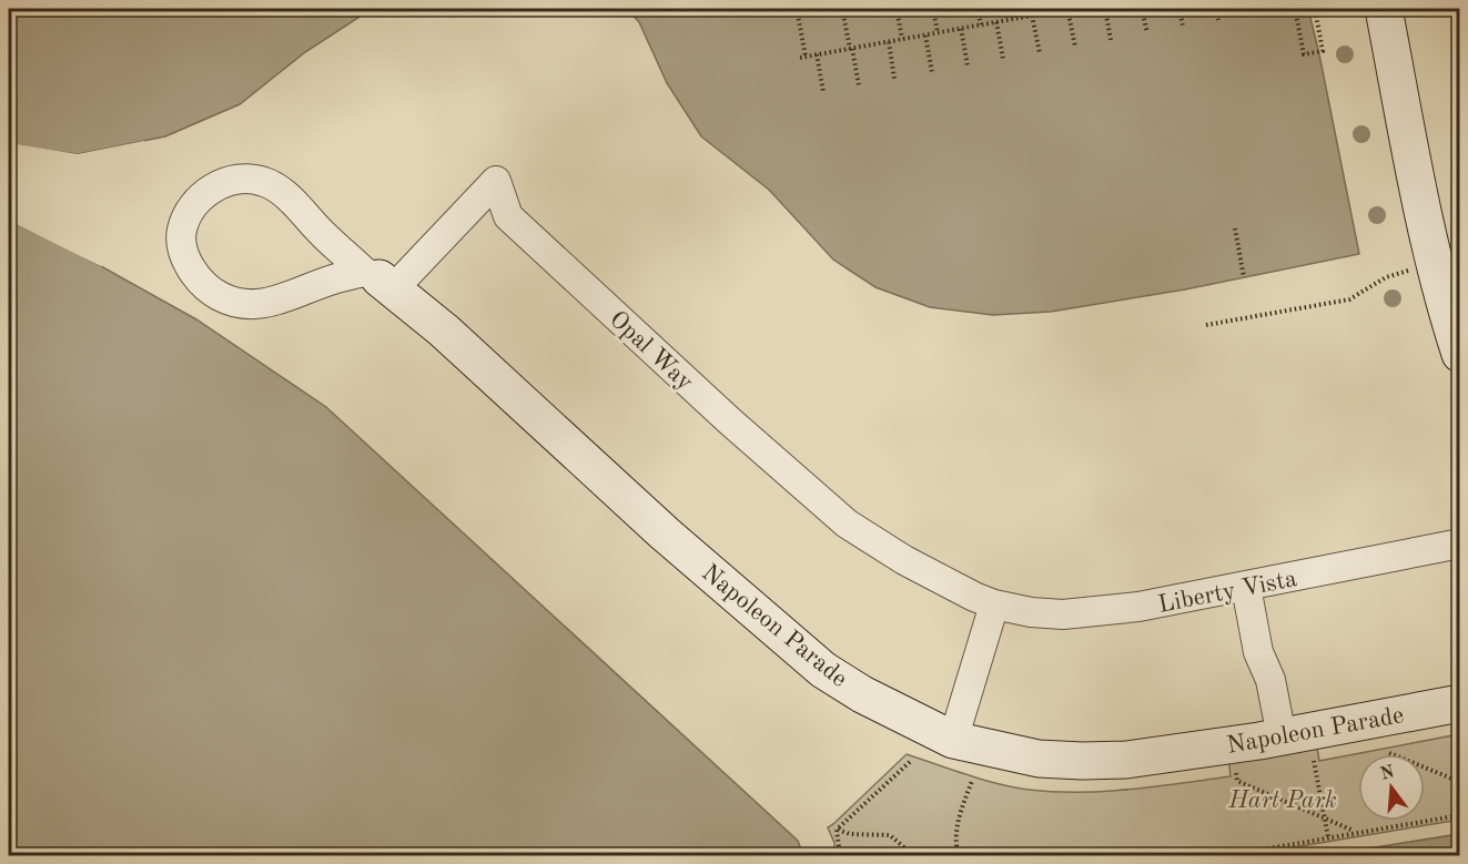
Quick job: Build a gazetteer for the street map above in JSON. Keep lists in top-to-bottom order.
{
  "streets": {
    "street": ["Opal Way", "Liberty Vista", "Napoleon Parade"]
  },
  "crossings": [
    ["Opal Way", "Liberty Vista"],
    ["Opal Way", "Napoleon Parade"]
  ],
  "parks": ["Hart Park"],
  "north": "top"
}
